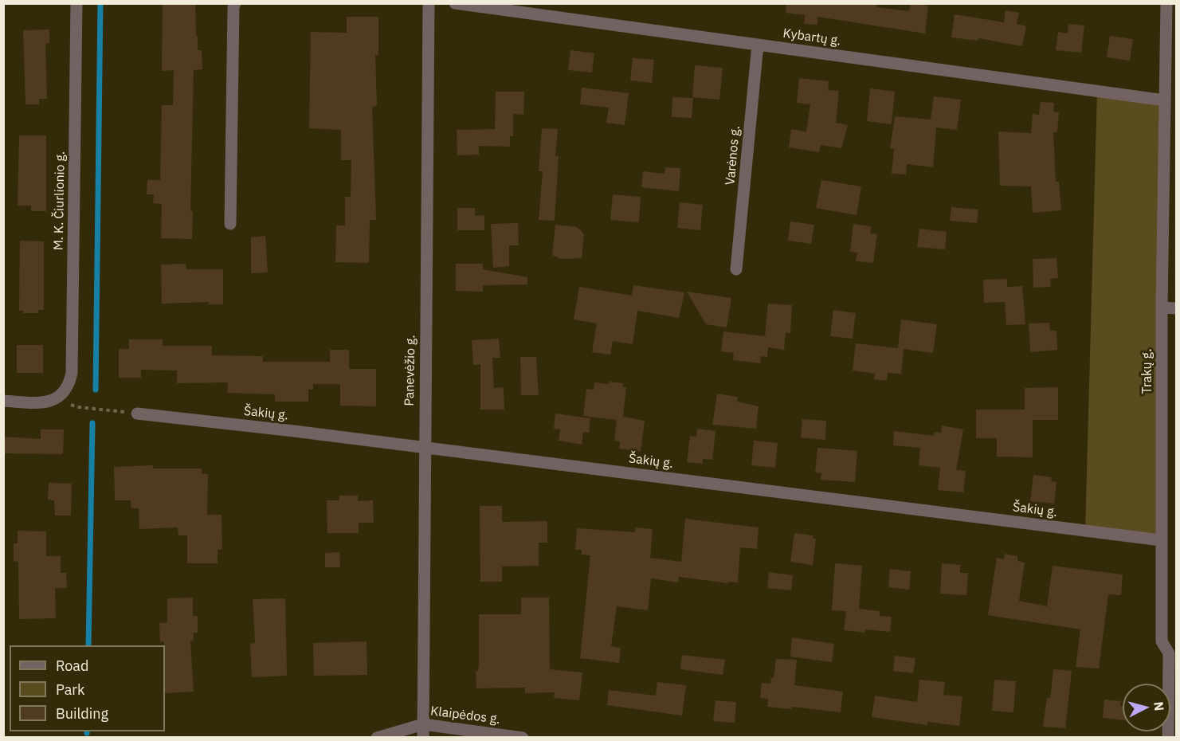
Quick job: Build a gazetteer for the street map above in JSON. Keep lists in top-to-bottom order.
{
  "streets": {
    "street": [
      "Kybartų g.",
      "Varėnos g.",
      "M. K. Čiurlionio g.",
      "Panevėžio g.",
      "Trakų g.",
      "Šakių g.",
      "Klaipėdos g."
    ]
  },
  "crossings": [
    ["Kybartų g.", "Varėnos g."],
    ["Kybartų g.", "Trakų g."],
    ["Panevėžio g.", "Šakių g."],
    ["Panevėžio g.", "Klaipėdos g."],
    ["Trakų g.", "Šakių g."]
  ],
  "legend": ["Road", "Park", "Building"],
  "north": "right"
}
